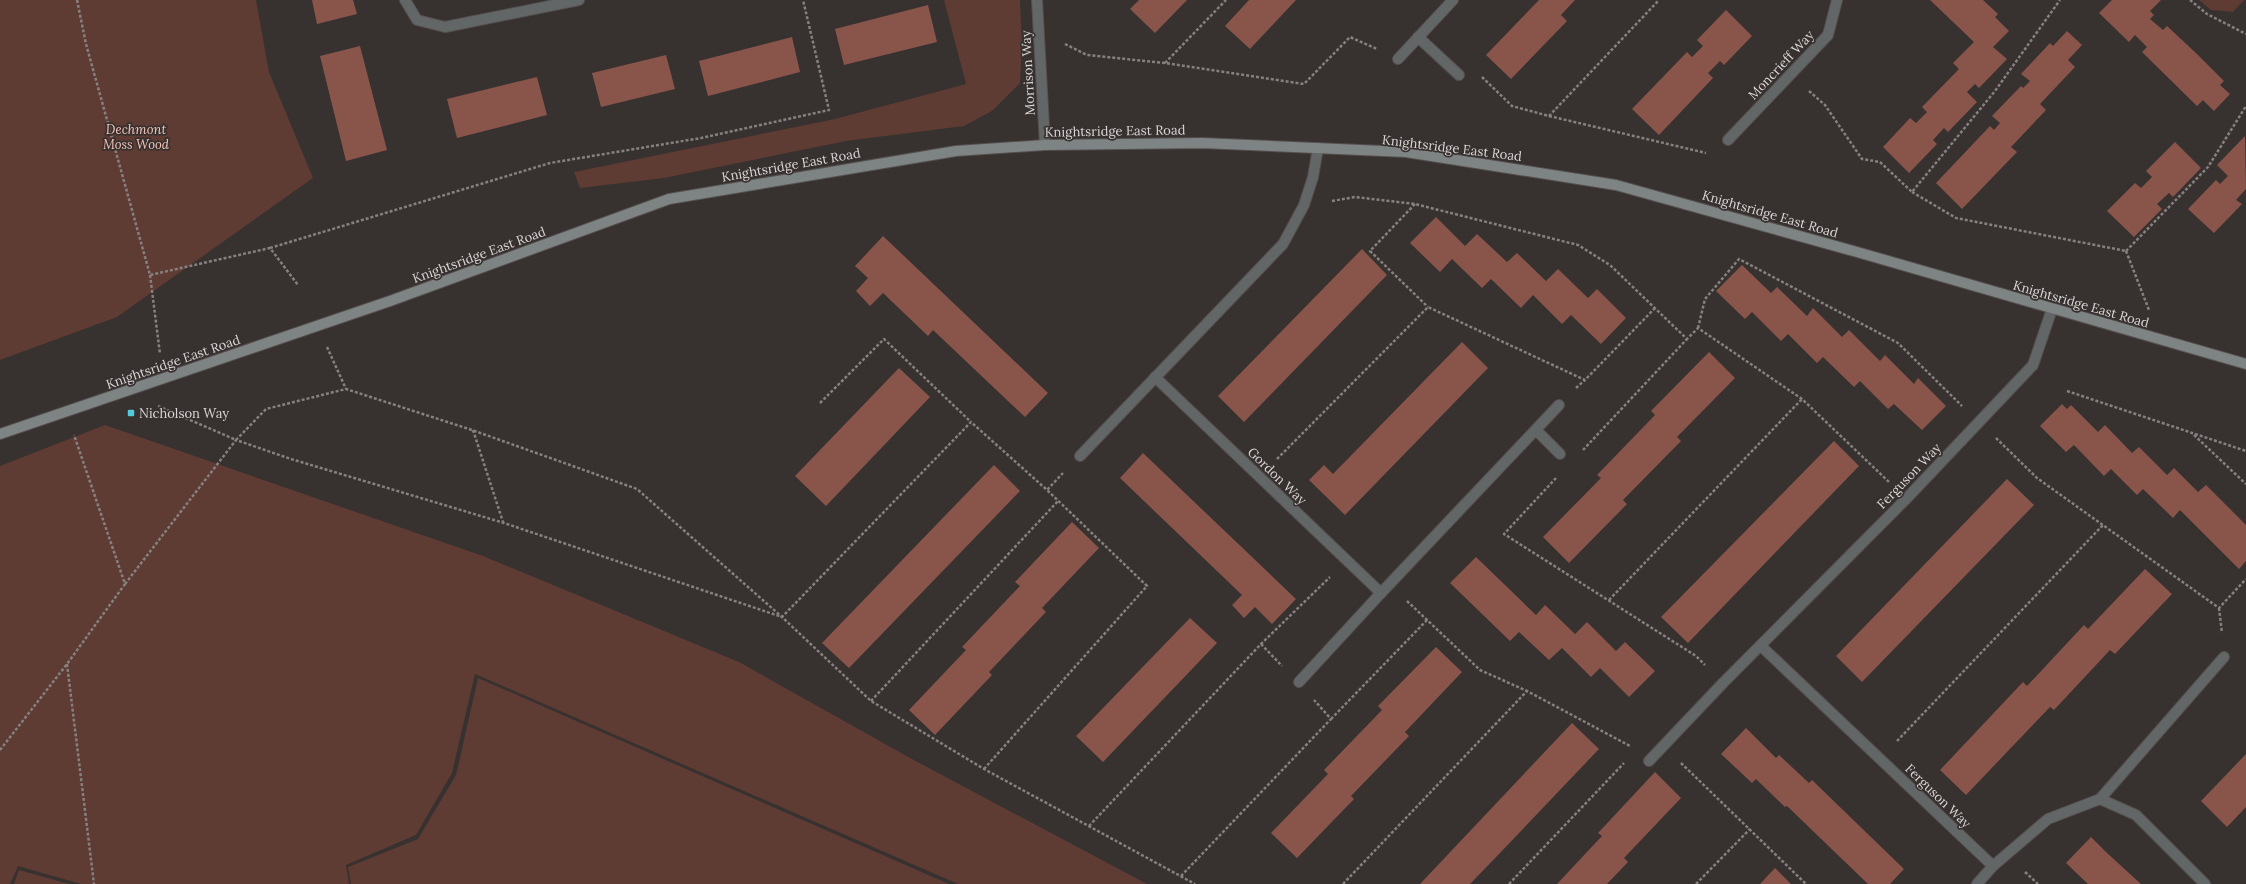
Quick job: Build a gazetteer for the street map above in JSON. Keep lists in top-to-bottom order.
{
  "streets": {
    "street": [
      "Moncrieff Way",
      "Morrison Way",
      "Knightsridge East Road",
      "Gordon Way",
      "Ferguson Way"
    ]
  },
  "crossings": [
    ["Morrison Way", "Knightsridge East Road"],
    ["Knightsridge East Road", "Ferguson Way"]
  ],
  "parks": ["Dechmont Moss Wood"],
  "places": {
    "transit": ["Nicholson Way"]
  }
}
